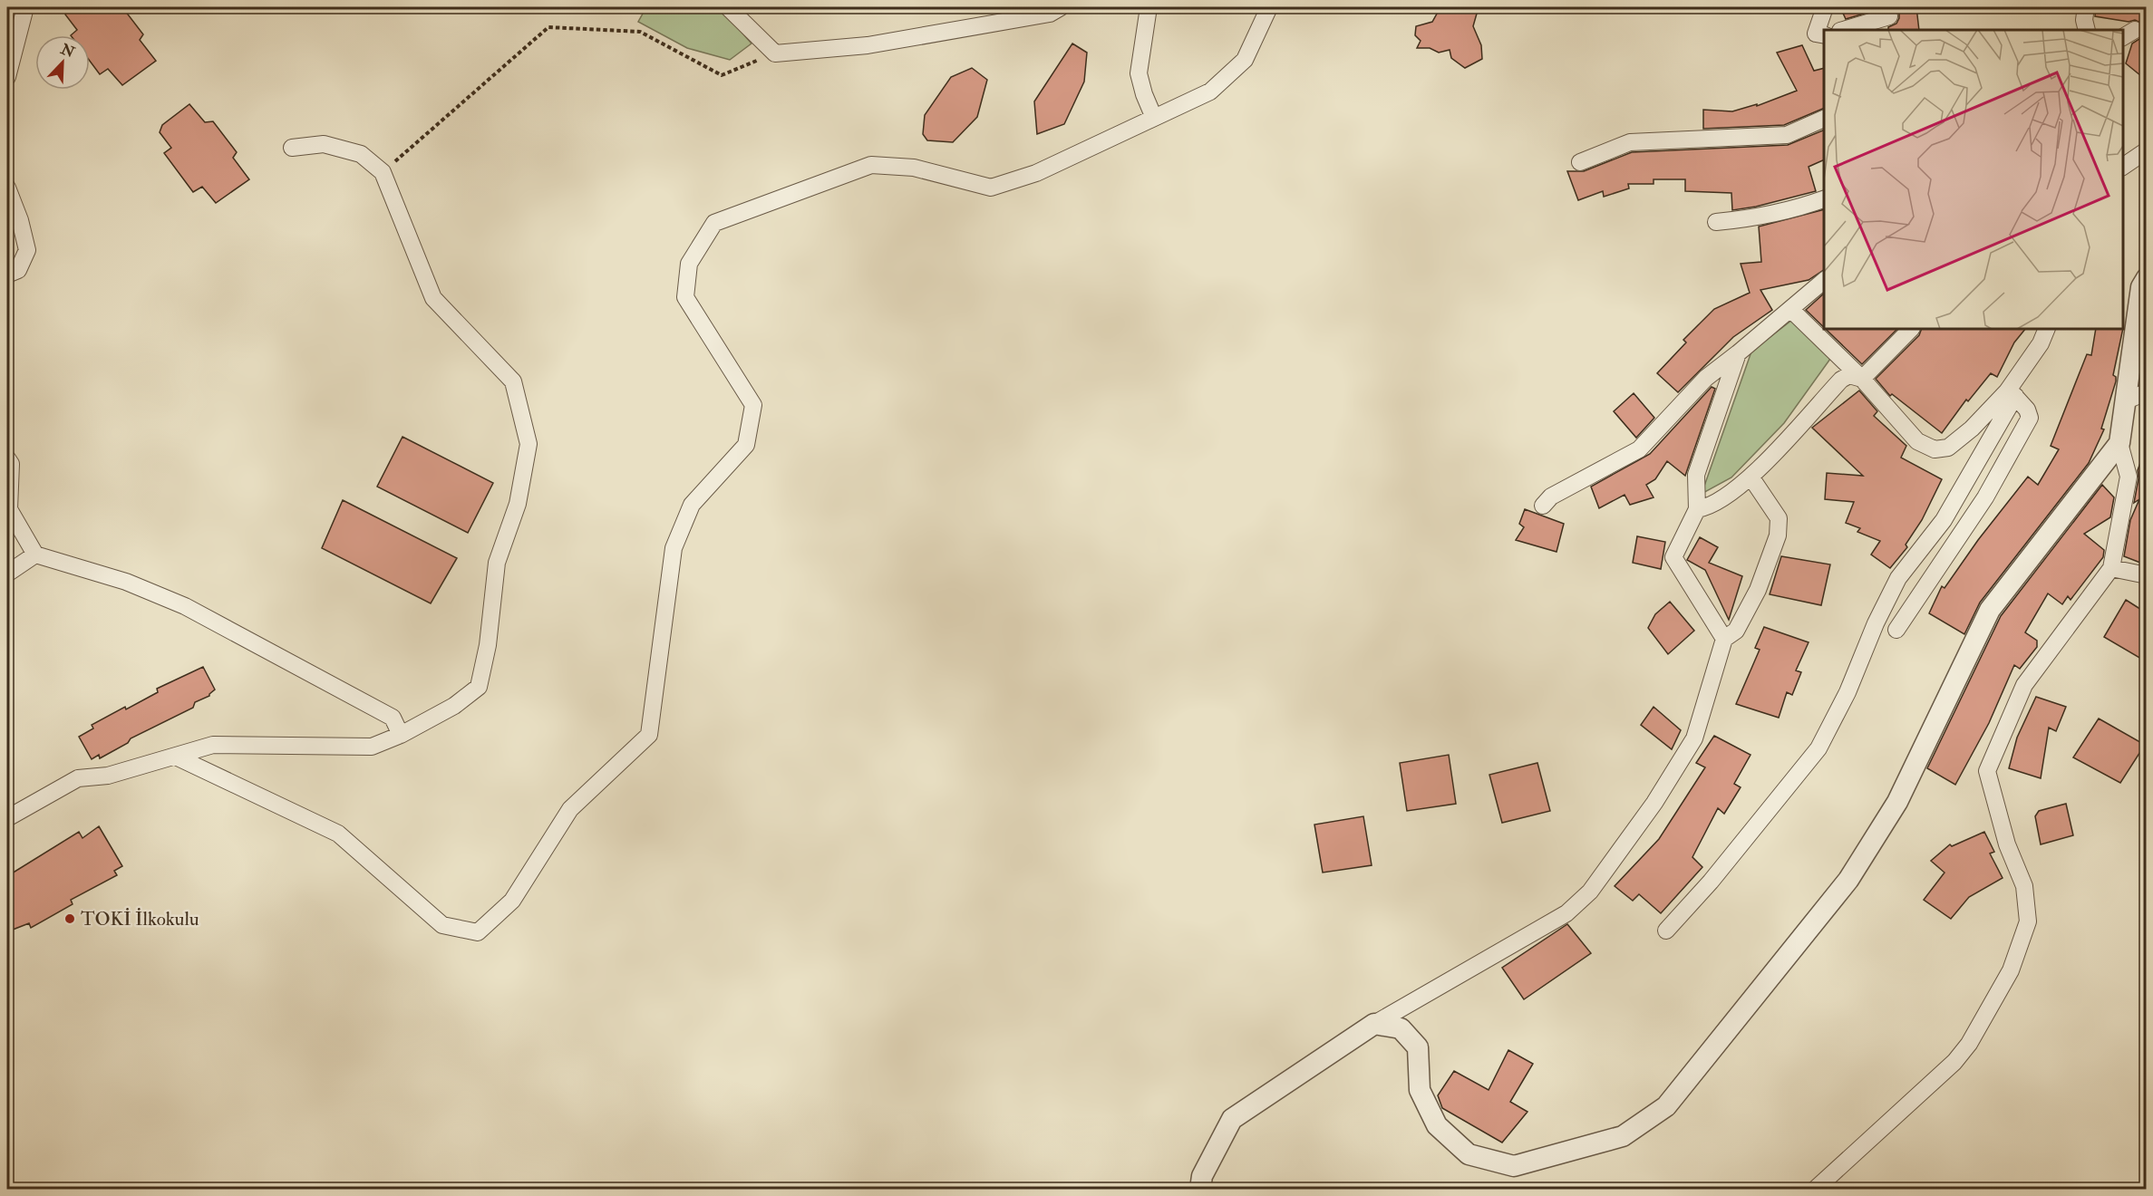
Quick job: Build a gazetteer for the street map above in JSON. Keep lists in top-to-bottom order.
{
  "places": ["TOKİ İlkokulu"],
  "north": "top right"
}
